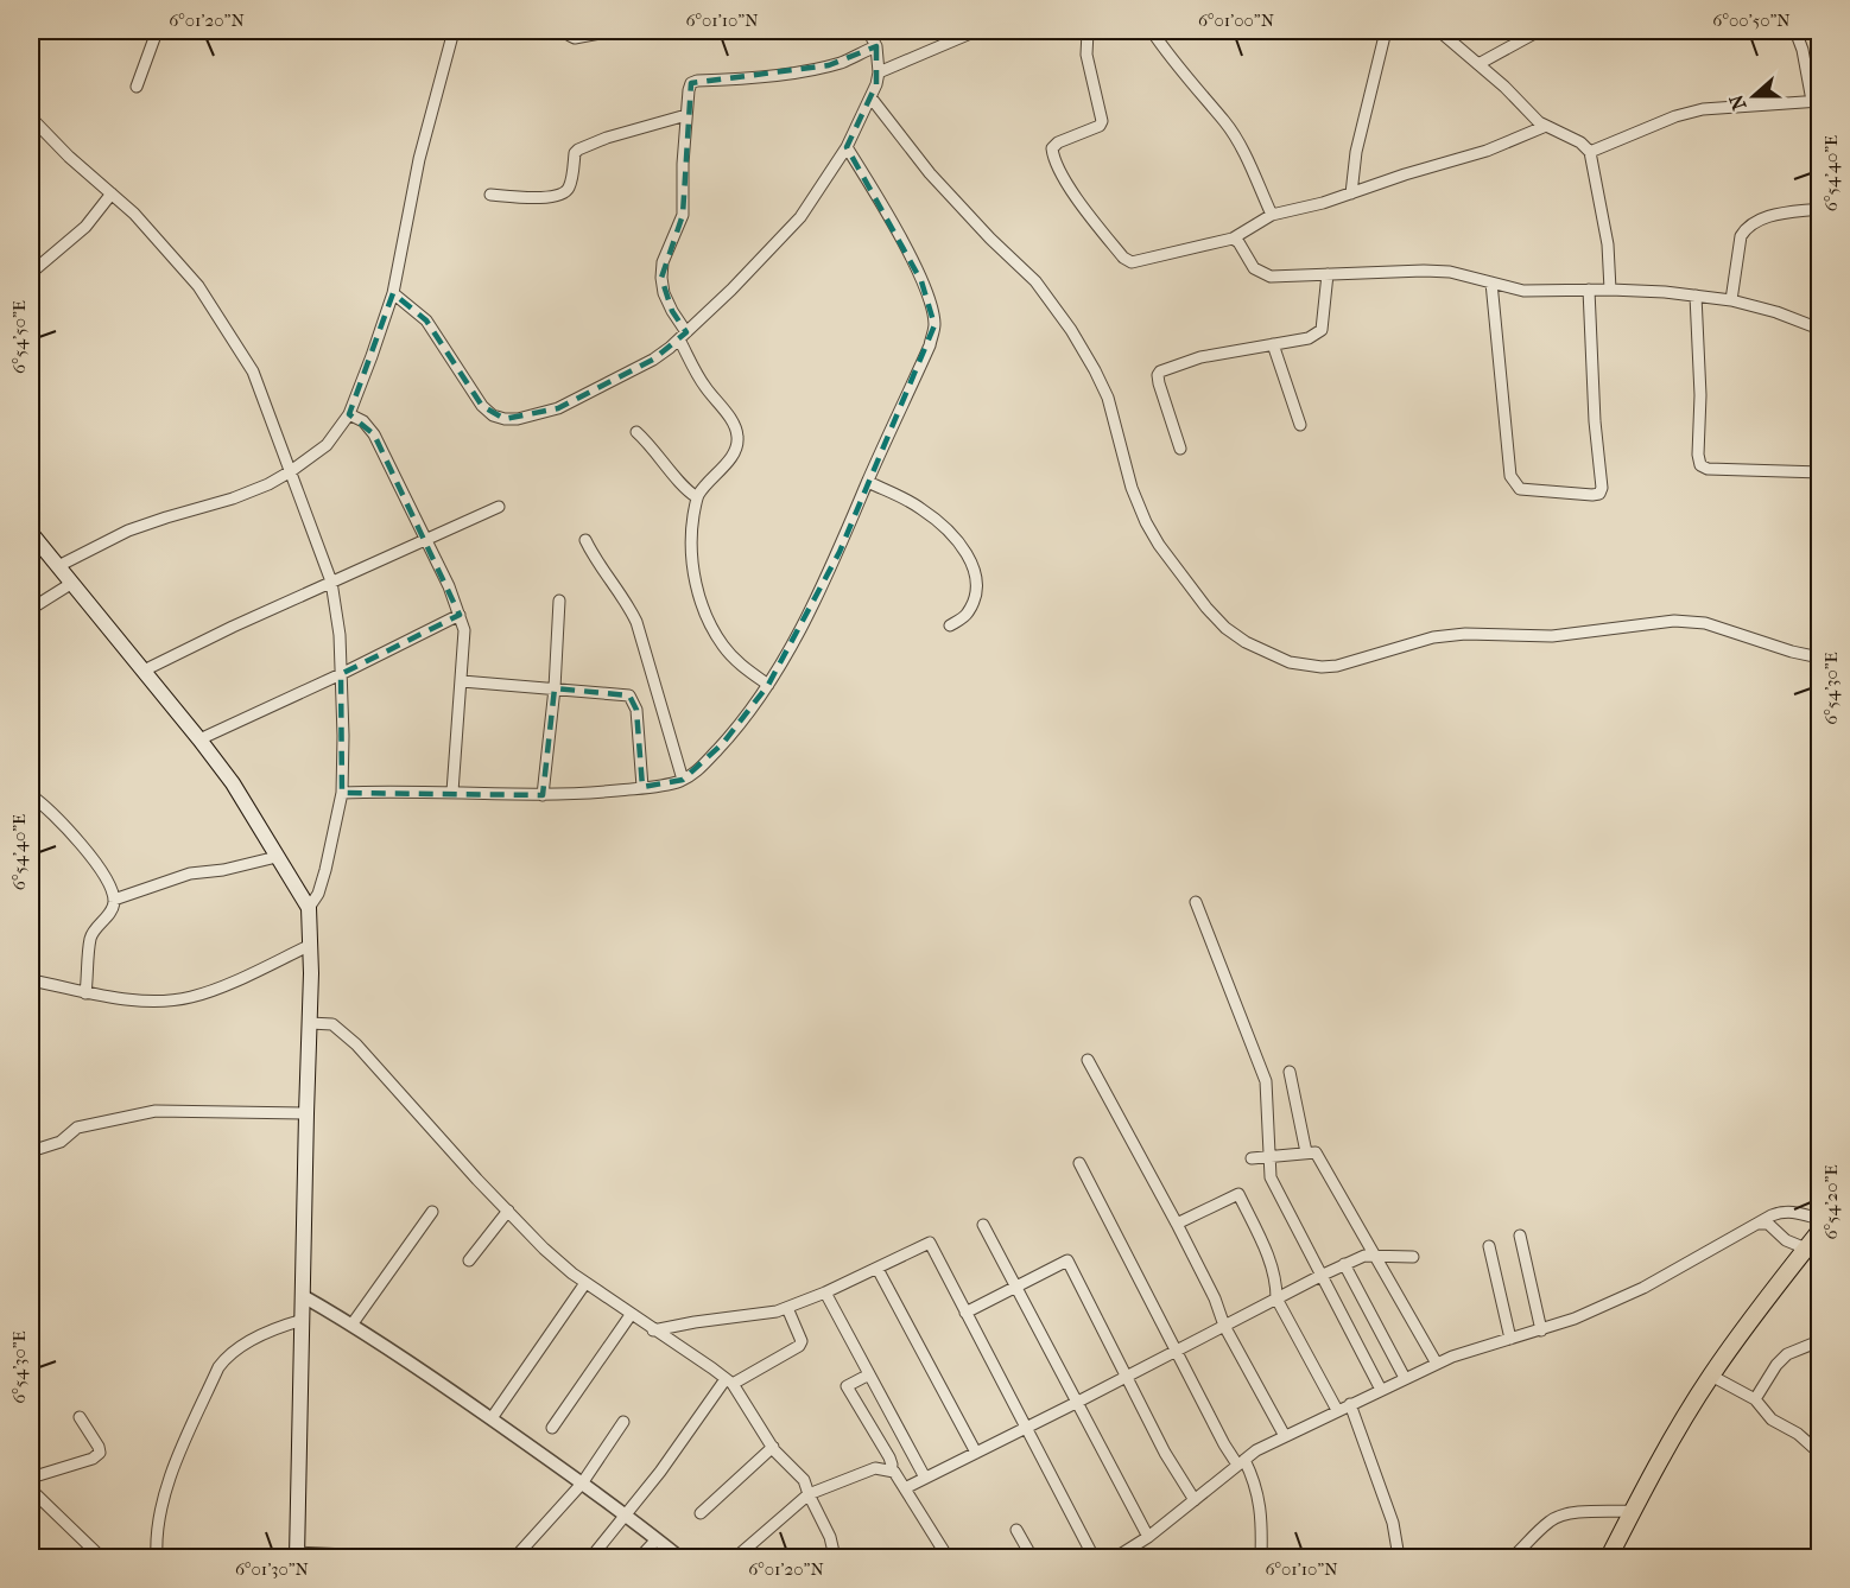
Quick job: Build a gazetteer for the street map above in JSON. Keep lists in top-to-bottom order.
{
  "north": "left",
  "coordinates": [
    "6°01'20\"N",
    "6°01'10\"N",
    "6°01'00\"N",
    "6°00'50\"N",
    "6°54'40\"E",
    "6°54'50\"E",
    "6°54'30\"E",
    "6°54'20\"E",
    "6°01'30\"N"
  ]
}
